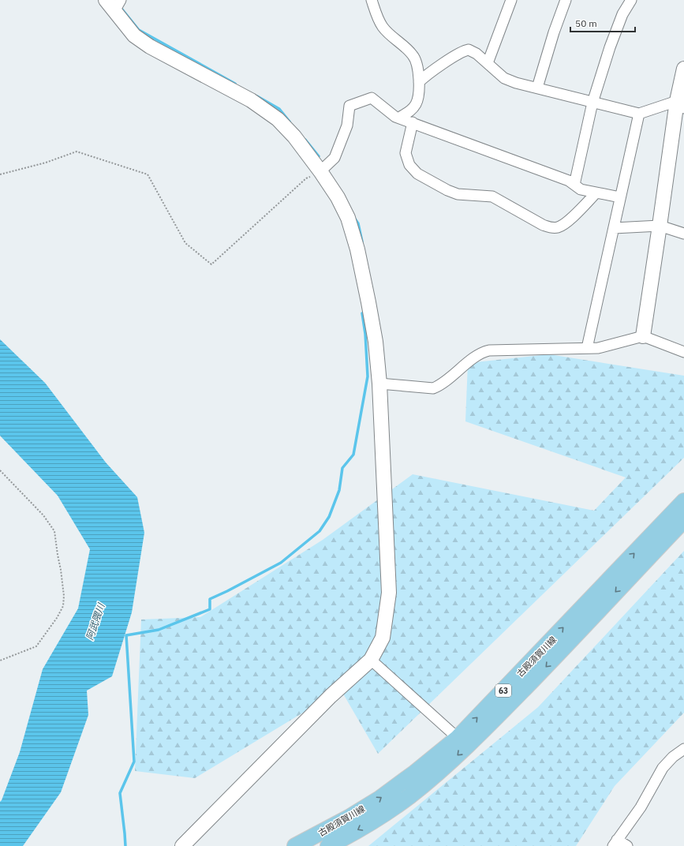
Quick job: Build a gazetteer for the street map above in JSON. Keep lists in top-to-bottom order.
{
  "streets": {
    "main road": ["古殿須賀川線", "63"]
  },
  "water": ["阿武隈川"],
  "scale_bar": "50 m"
}
